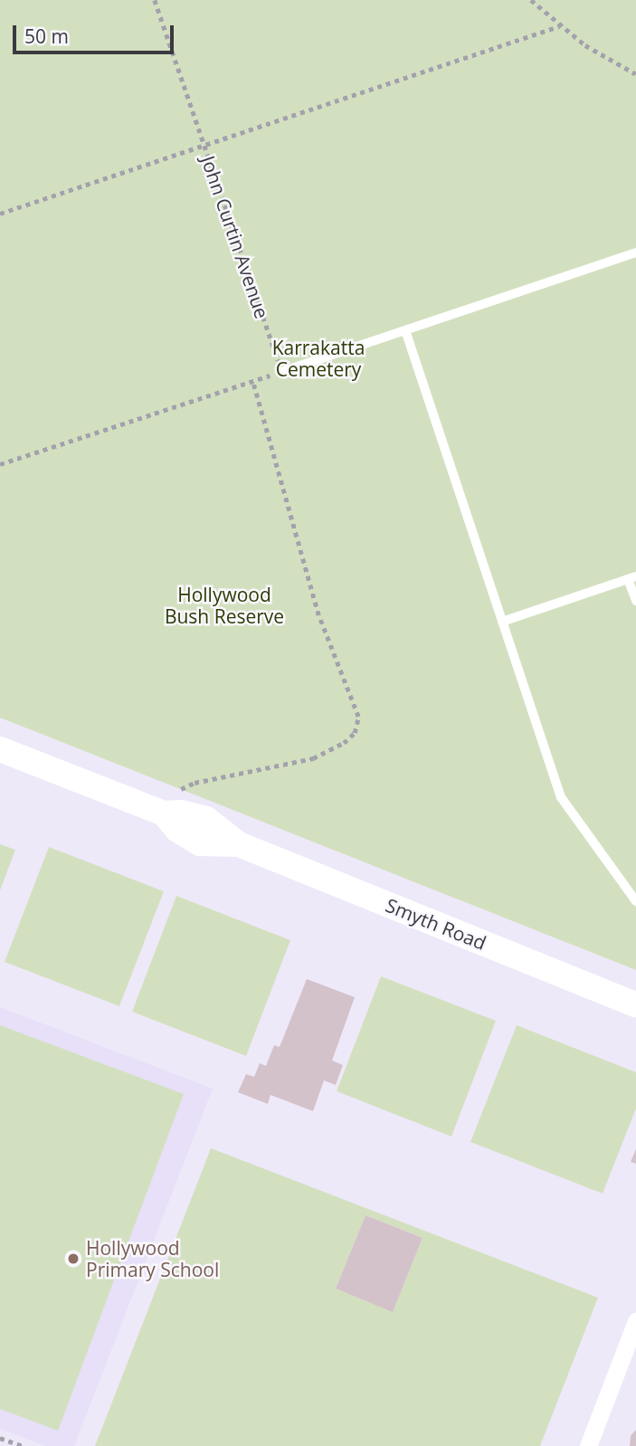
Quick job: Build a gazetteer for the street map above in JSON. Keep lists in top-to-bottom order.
{
  "streets": {
    "main road": ["Smyth Road"],
    "path": ["John Curtin Avenue"]
  },
  "parks": ["Karrakatta Cemetery", "Hollywood Bush Reserve"],
  "places": ["Hollywood Primary School"],
  "scale_bar": "50 m"
}
